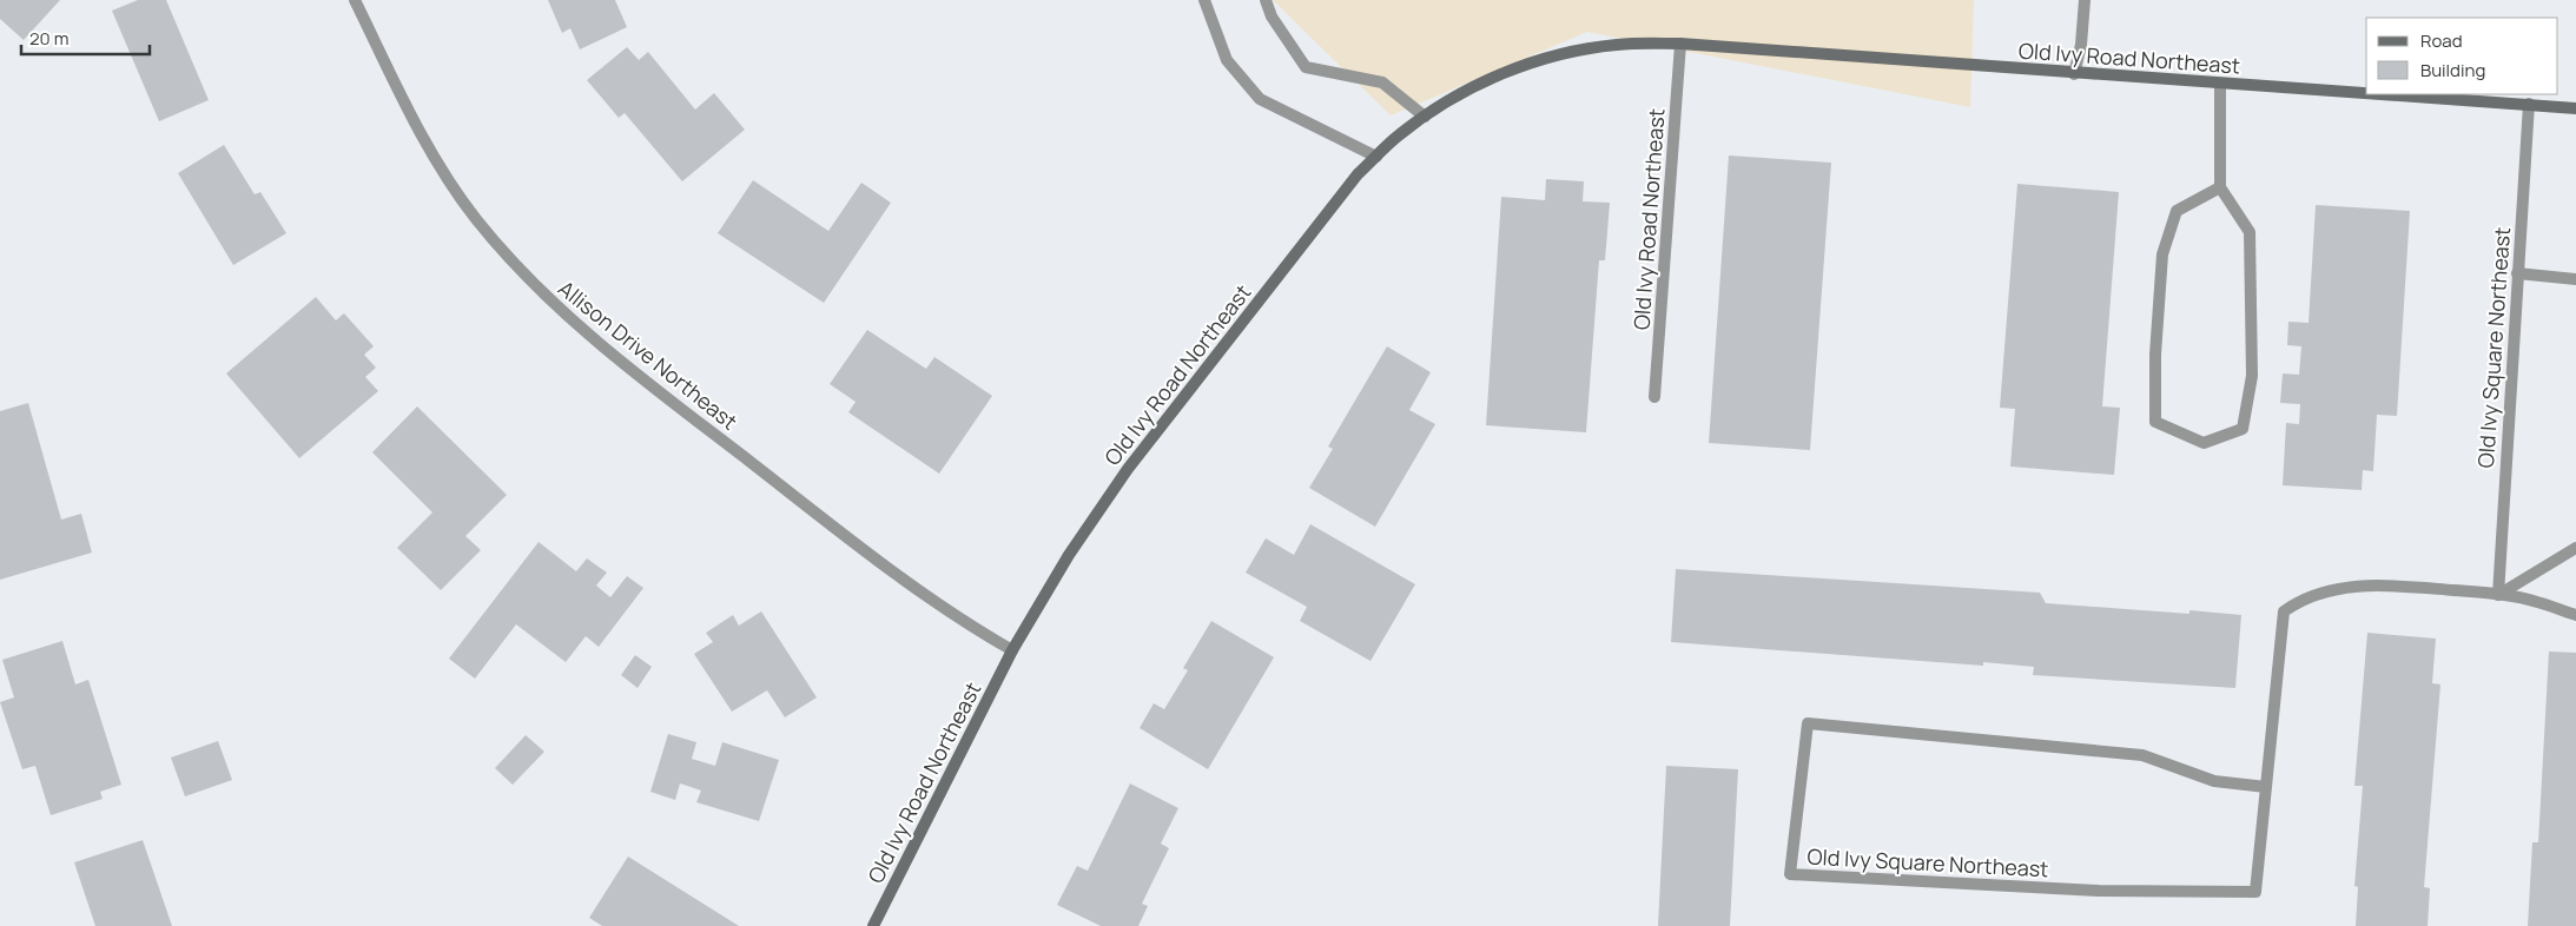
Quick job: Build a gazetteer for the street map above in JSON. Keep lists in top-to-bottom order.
{
  "streets": {
    "street": ["Old Ivy Road Northeast", "Old Ivy Square Northeast", "Allison Drive Northeast"]
  },
  "crossings": [
    ["Old Ivy Road Northeast", "Old Ivy Square Northeast"],
    ["Old Ivy Road Northeast", "Allison Drive Northeast"]
  ],
  "legend": ["Road", "Building"],
  "scale_bar": "20 m"
}
